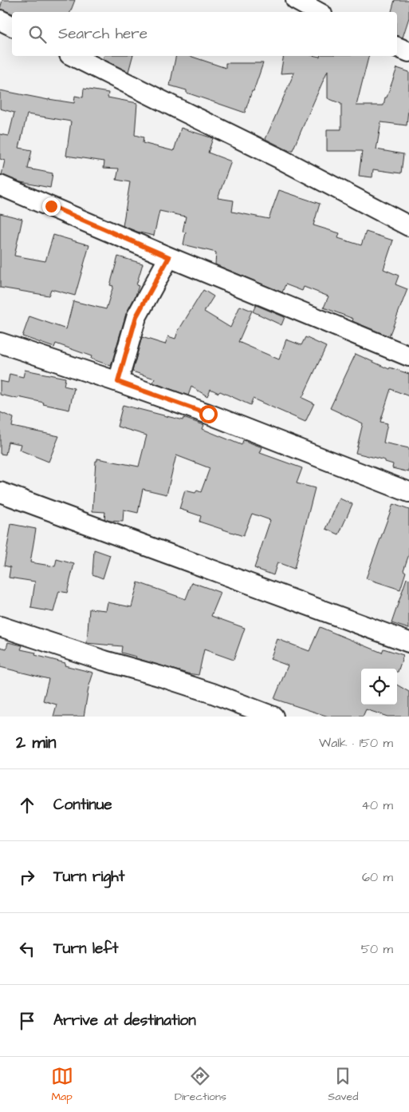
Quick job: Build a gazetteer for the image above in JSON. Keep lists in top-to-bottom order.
{
  "page": {
    "search": "Search here",
    "heading": ["2 min", "Walk · 150 m"],
    "list": [
      ["Continue", "40 m"],
      ["Turn right", "60 m"],
      ["Turn left", "50 m"],
      "Arrive at destination"
    ],
    "nav": ["Map", "Directions", "Saved"]
  }
}
